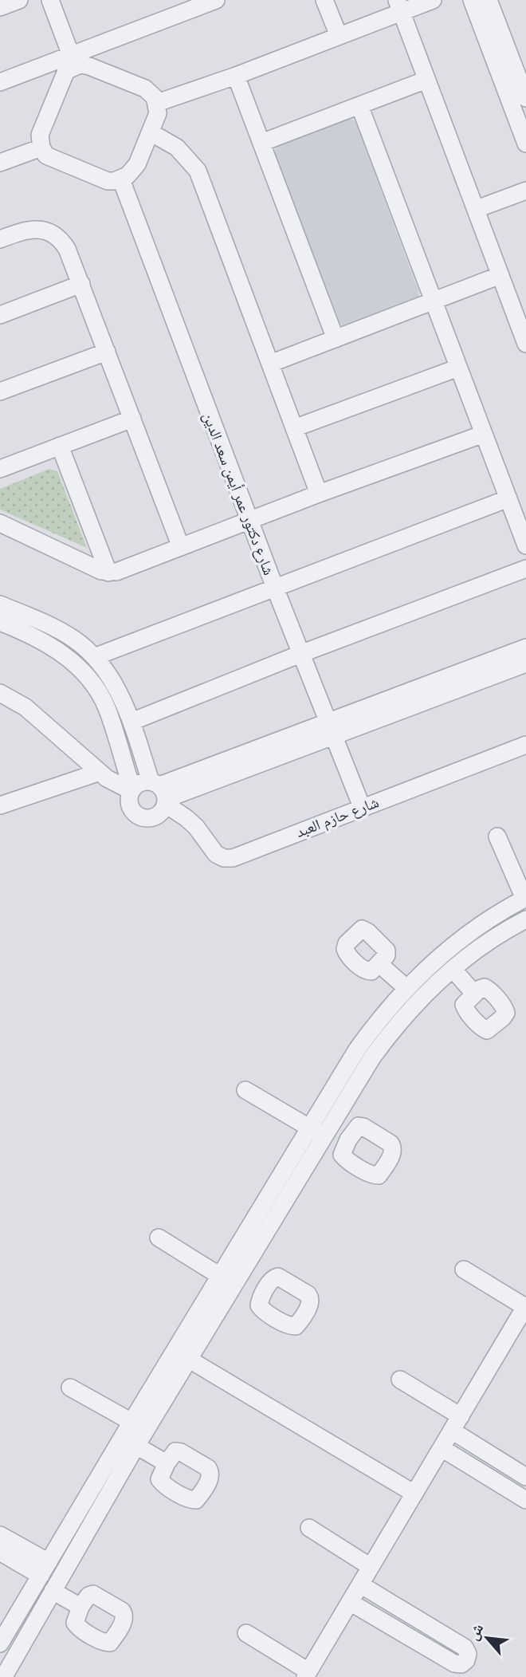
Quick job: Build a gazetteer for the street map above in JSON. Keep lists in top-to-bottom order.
{
  "streets": {
    "street": ["شارع دكتور عمر أيمن سعد الدين", "شارع حازم العبد"]
  },
  "crossings": [
    ["شارع دكتور عمر أيمن سعد الدين", "شارع حازم العبد"]
  ],
  "north": "top left"
}
